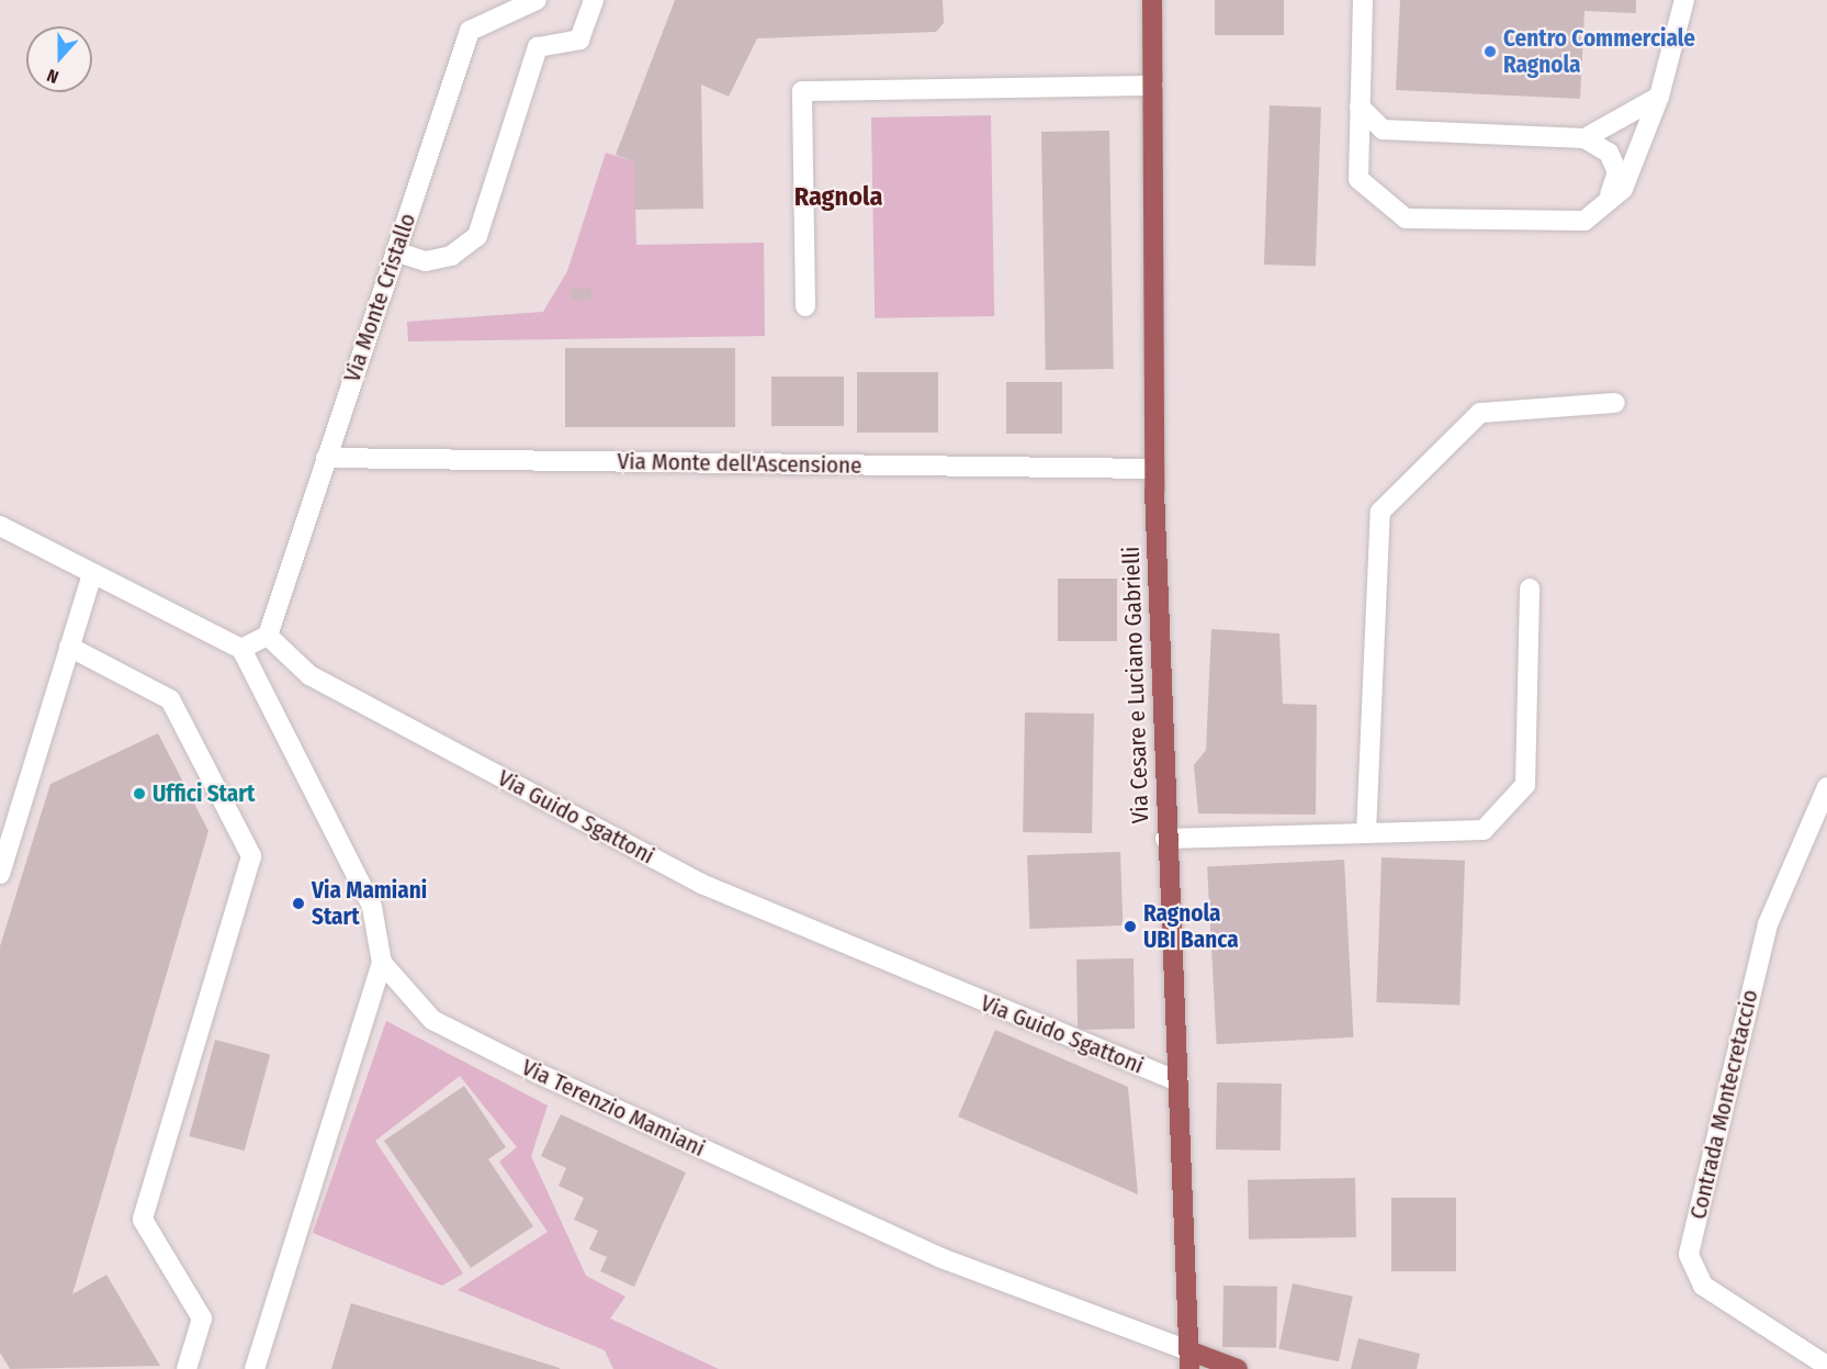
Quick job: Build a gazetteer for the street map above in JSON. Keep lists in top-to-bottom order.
{
  "streets": {
    "main road": ["Via Cesare e Luciano Gabrielli"],
    "street": [
      "Via Monte Cristallo",
      "Via Monte dell'Ascensione",
      "Via Guido Sgattoni",
      "Contrada Montecretaccio",
      "Via Terenzio Mamiani"
    ]
  },
  "crossings": [
    ["Via Monte Cristallo", "Via Monte dell'Ascensione"],
    ["Via Monte Cristallo", "Via Guido Sgattoni"],
    ["Via Monte dell'Ascensione", "Via Cesare e Luciano Gabrielli"],
    ["Via Cesare e Luciano Gabrielli", "Via Guido Sgattoni"],
    ["Via Cesare e Luciano Gabrielli", "Via Terenzio Mamiani"]
  ],
  "districts": ["Ragnola"],
  "places": [
    "Centro Commerciale Ragnola",
    "Uffici Start",
    "Via Mamiani Start",
    "Ragnola UBI Banca"
  ],
  "north": "bottom"
}
